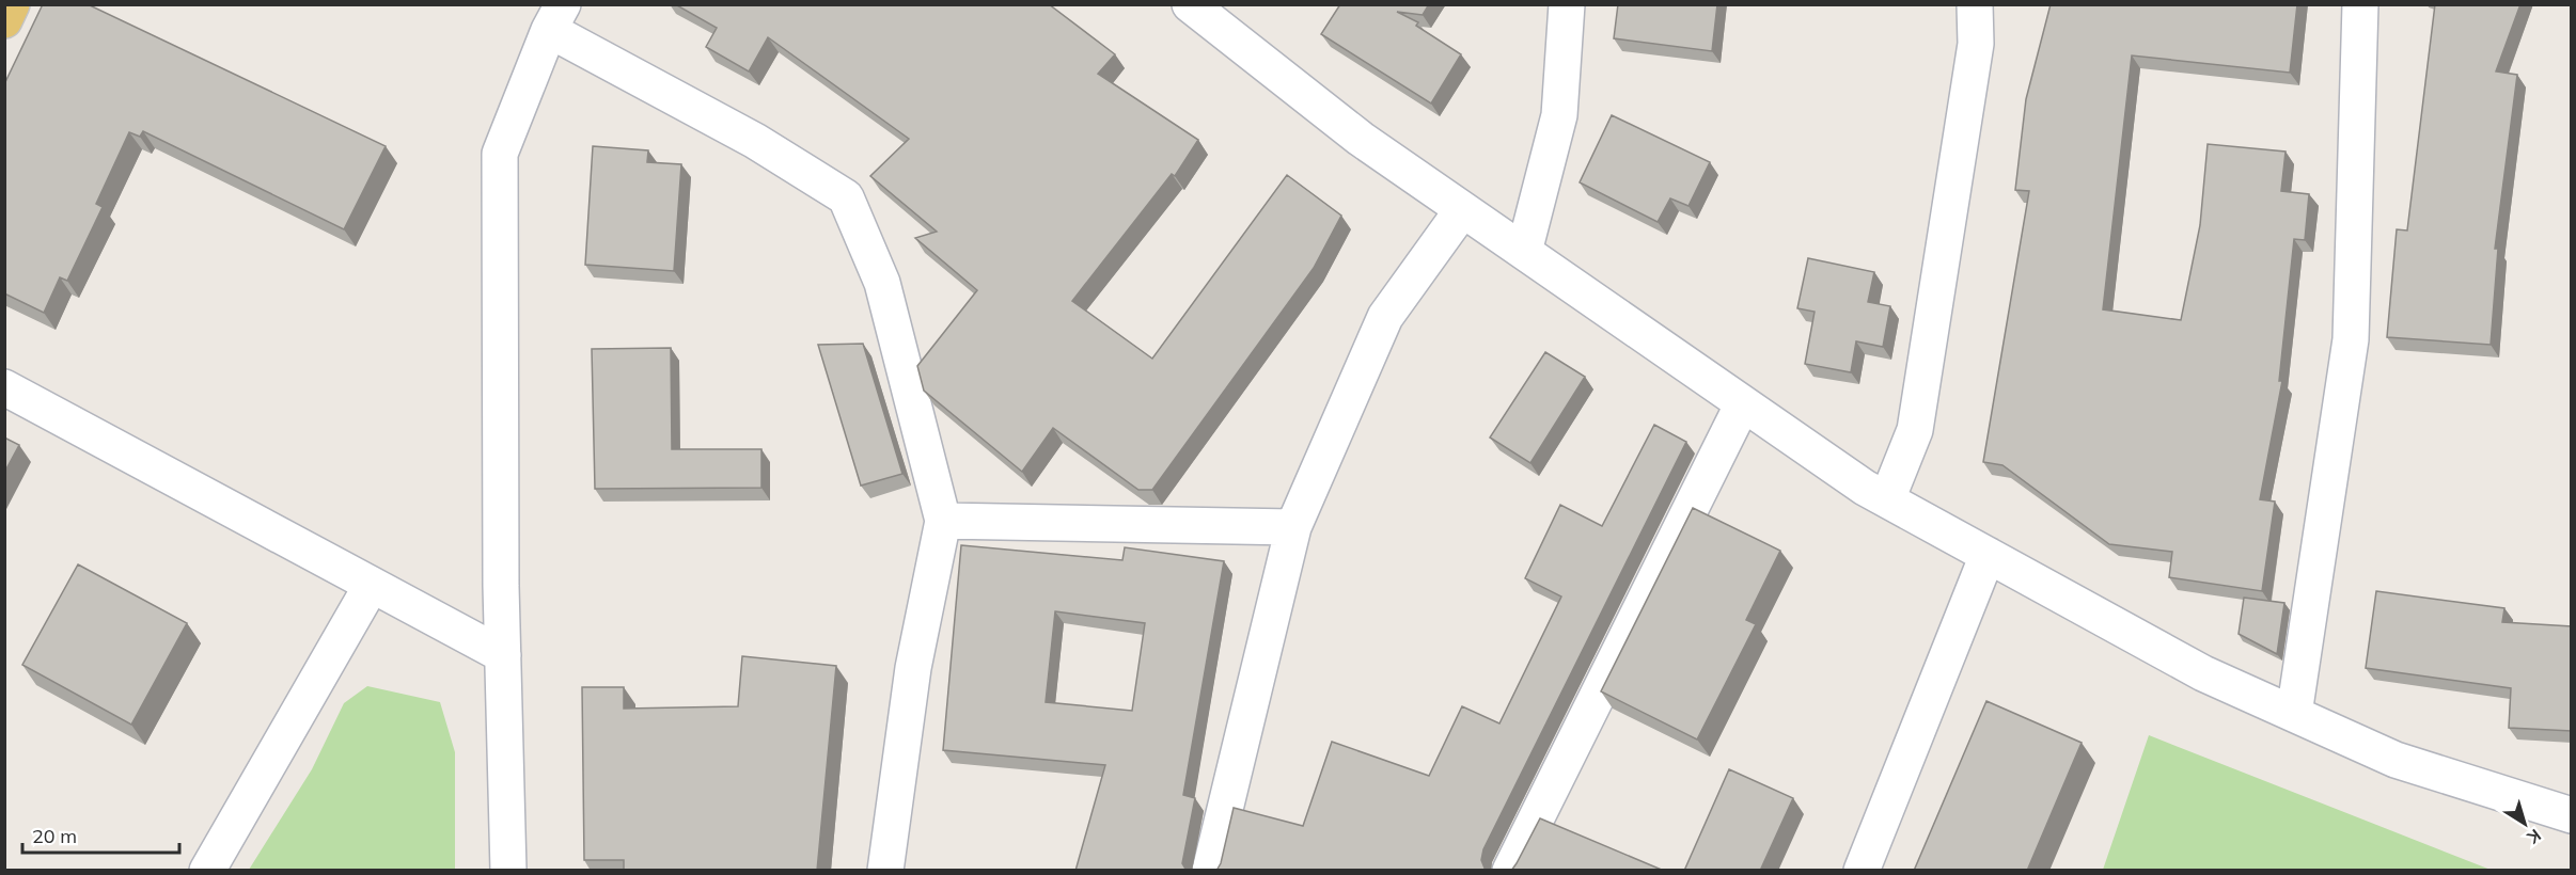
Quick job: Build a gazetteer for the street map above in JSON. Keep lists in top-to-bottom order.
{
  "scale_bar": "20 m",
  "north": "bottom right"
}
